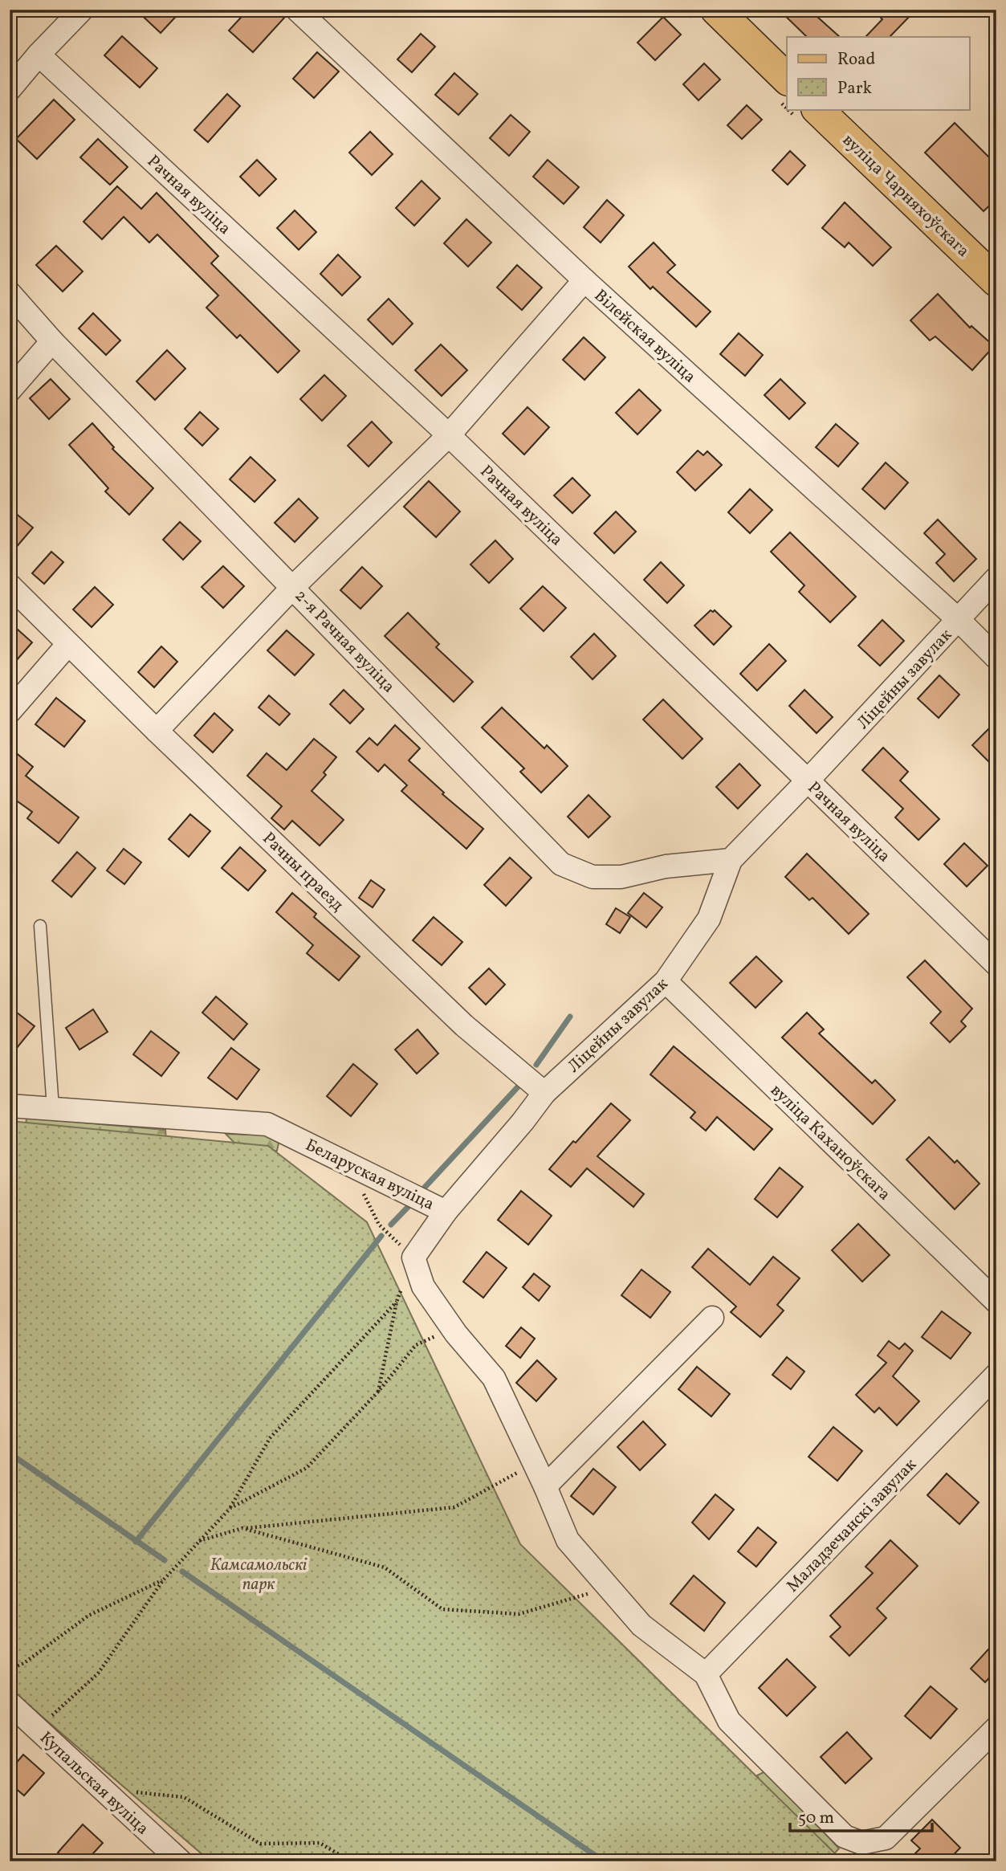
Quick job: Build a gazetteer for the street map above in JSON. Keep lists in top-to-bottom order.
{
  "streets": {
    "main road": ["вуліца Чарняхоўскага"],
    "street": [
      "Рачная вуліца",
      "Вілейская вуліца",
      "2-я Рачная вуліца",
      "Ліцейны завулак",
      "Рачны праезд",
      "вуліца Каханоўскага",
      "Беларуская вуліца",
      "Маладзечанскі завулак",
      "Купальская вуліца"
    ]
  },
  "crossings": [
    ["Рачная вуліца", "Ліцейны завулак"],
    ["Вілейская вуліца", "Ліцейны завулак"],
    ["2-я Рачная вуліца", "Ліцейны завулак"],
    ["Ліцейны завулак", "Рачны праезд"],
    ["Ліцейны завулак", "вуліца Каханоўскага"],
    ["Ліцейны завулак", "Беларуская вуліца"]
  ],
  "parks": ["Камсамольскі парк"],
  "legend": ["Road", "Park"],
  "scale_bar": "50 m"
}
